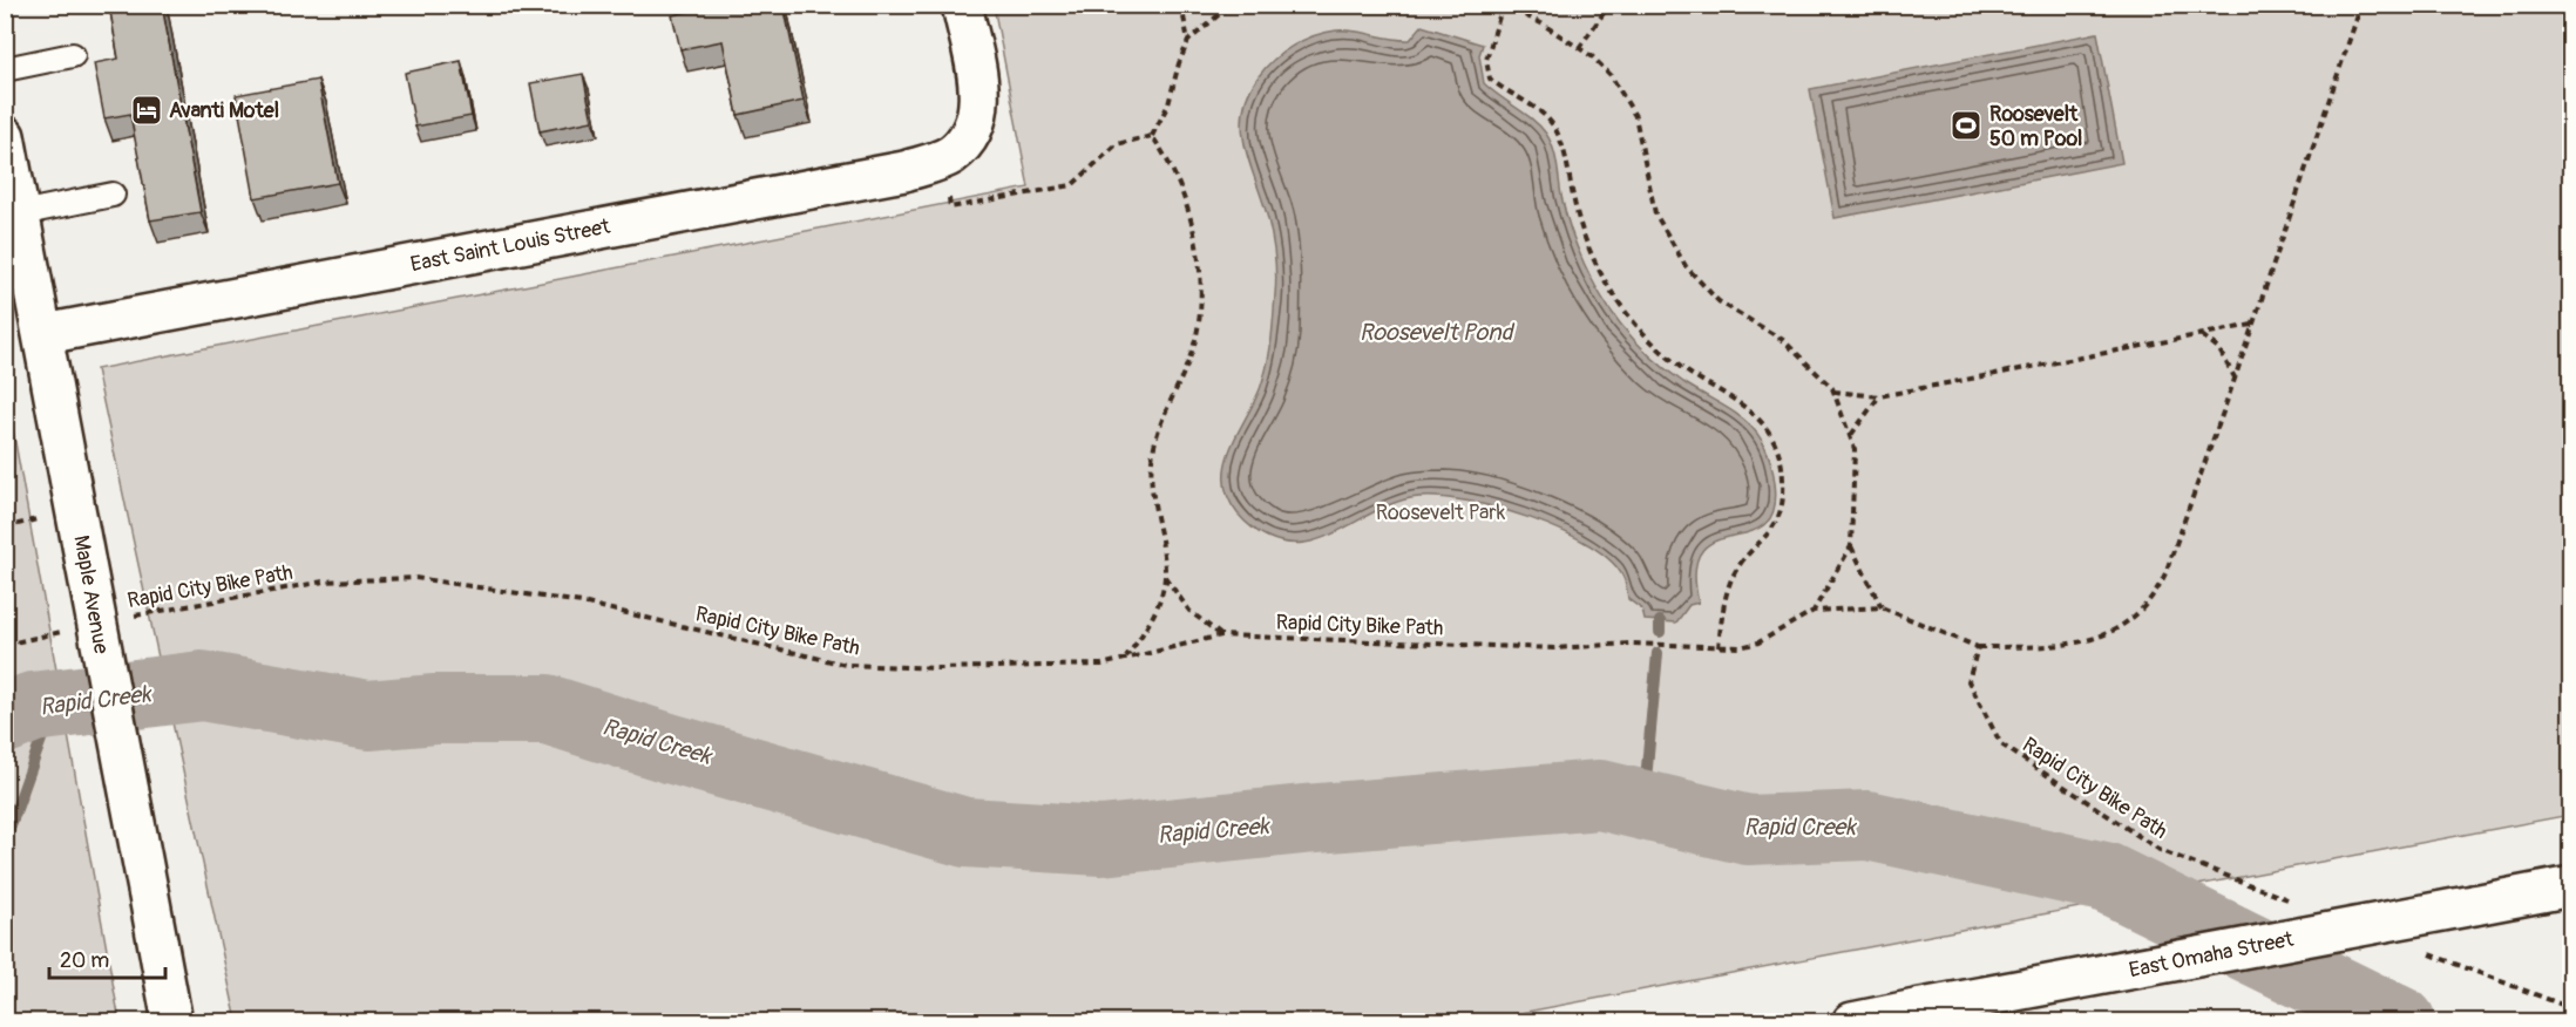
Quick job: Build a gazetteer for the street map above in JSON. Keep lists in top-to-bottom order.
{
  "streets": {
    "street": ["East Saint Louis Street", "Maple Avenue", "East Omaha Street"],
    "path": ["Rapid City Bike Path"]
  },
  "crossings": [
    ["East Saint Louis Street", "Maple Avenue"]
  ],
  "water": ["Roosevelt Pond", "Rapid Creek"],
  "parks": ["Roosevelt Park"],
  "places": {
    "hotel": ["Avanti Motel"],
    "sports": ["Roosevelt 50 m Pool"]
  },
  "scale_bar": "20 m"
}
